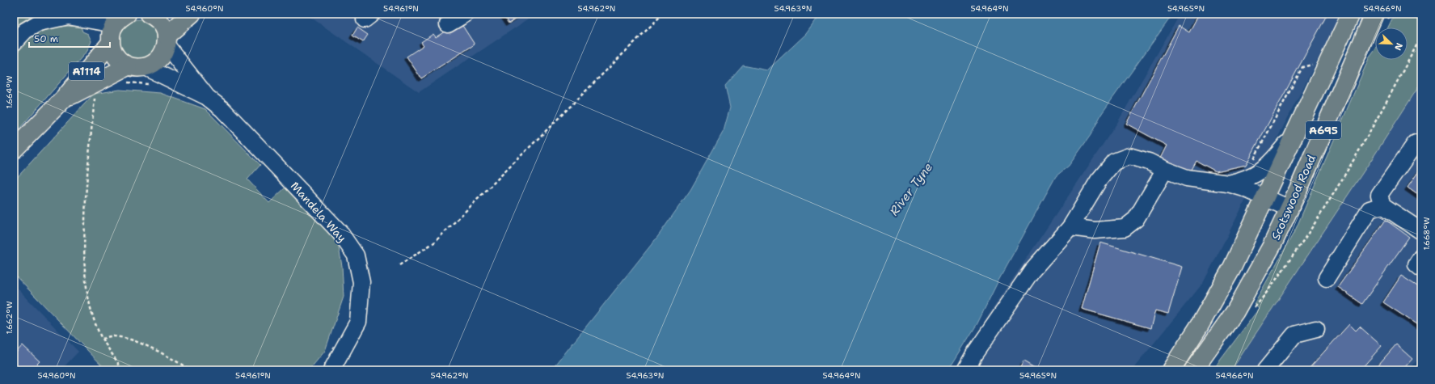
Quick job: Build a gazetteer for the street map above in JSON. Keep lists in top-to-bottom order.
{
  "streets": {
    "main road": ["A1114", "A695", "Scotswood Road"],
    "street": ["Mandela Way"]
  },
  "water": ["River Tyne"],
  "scale_bar": "50 m",
  "north": "bottom right",
  "coordinates": [
    "54.960°N",
    "54.961°N",
    "54.962°N",
    "54.963°N",
    "54.964°N",
    "54.965°N",
    "54.966°N",
    "1.664°W",
    "1.668°W",
    "1.662°W"
  ]
}
